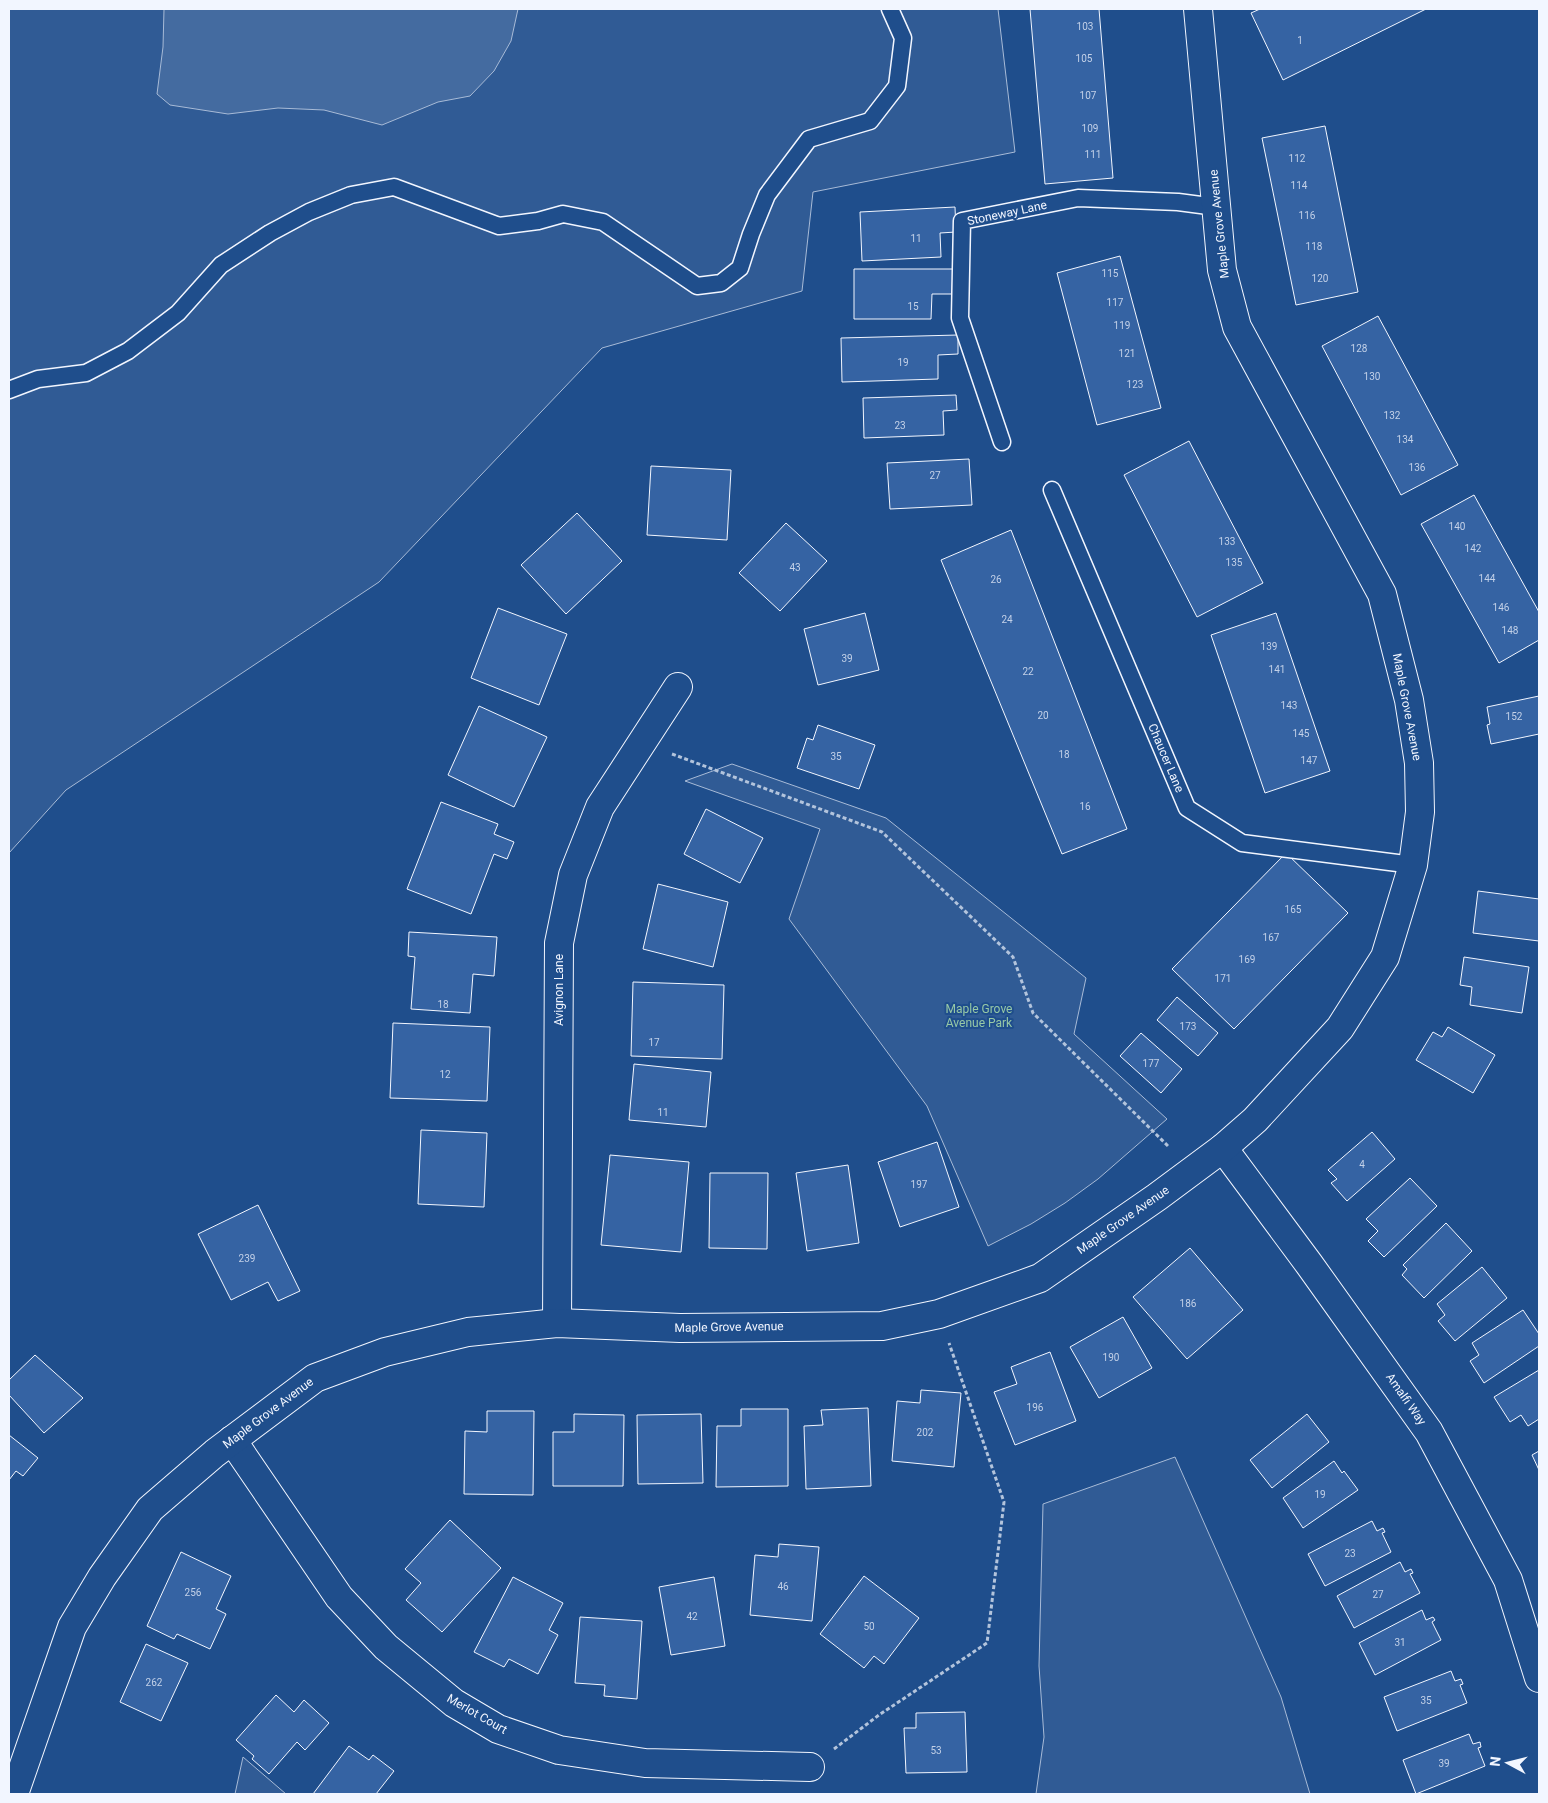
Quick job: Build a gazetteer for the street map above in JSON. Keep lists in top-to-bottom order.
{
  "streets": {
    "street": [
      "Maple Grove Avenue",
      "Avignon Lane",
      "Amalfi Way",
      "Merlot Court"
    ],
    "lane": ["Stoneway Lane", "Chaucer Lane"]
  },
  "crossings": [
    ["Stoneway Lane", "Maple Grove Avenue"],
    ["Maple Grove Avenue", "Chaucer Lane"],
    ["Maple Grove Avenue", "Avignon Lane"],
    ["Maple Grove Avenue", "Amalfi Way"],
    ["Maple Grove Avenue", "Merlot Court"]
  ],
  "parks": ["Maple Grove Avenue Park"],
  "house_numbers": [
    "103",
    "1",
    "105",
    "107",
    "109",
    "111",
    "112",
    "114",
    "116",
    "11",
    "118",
    "115",
    "120",
    "117",
    "15",
    "119",
    "128",
    "121",
    "19",
    "130",
    "123",
    "132",
    "23",
    "134",
    "136",
    "27",
    "140",
    "133",
    "142",
    "135",
    "43",
    "144",
    "26",
    "146",
    "24",
    "148",
    "139",
    "39",
    "141",
    "22",
    "143",
    "20",
    "152",
    "145",
    "18",
    "35",
    "147",
    "16",
    "165",
    "167",
    "169",
    "171",
    "18",
    "173",
    "17",
    "177",
    "12",
    "11",
    "4",
    "197",
    "239",
    "186",
    "190",
    "196",
    "202",
    "19",
    "23",
    "46",
    "256",
    "27",
    "42",
    "50",
    "31",
    "262",
    "35",
    "53",
    "39"
  ],
  "north": "left"
}
